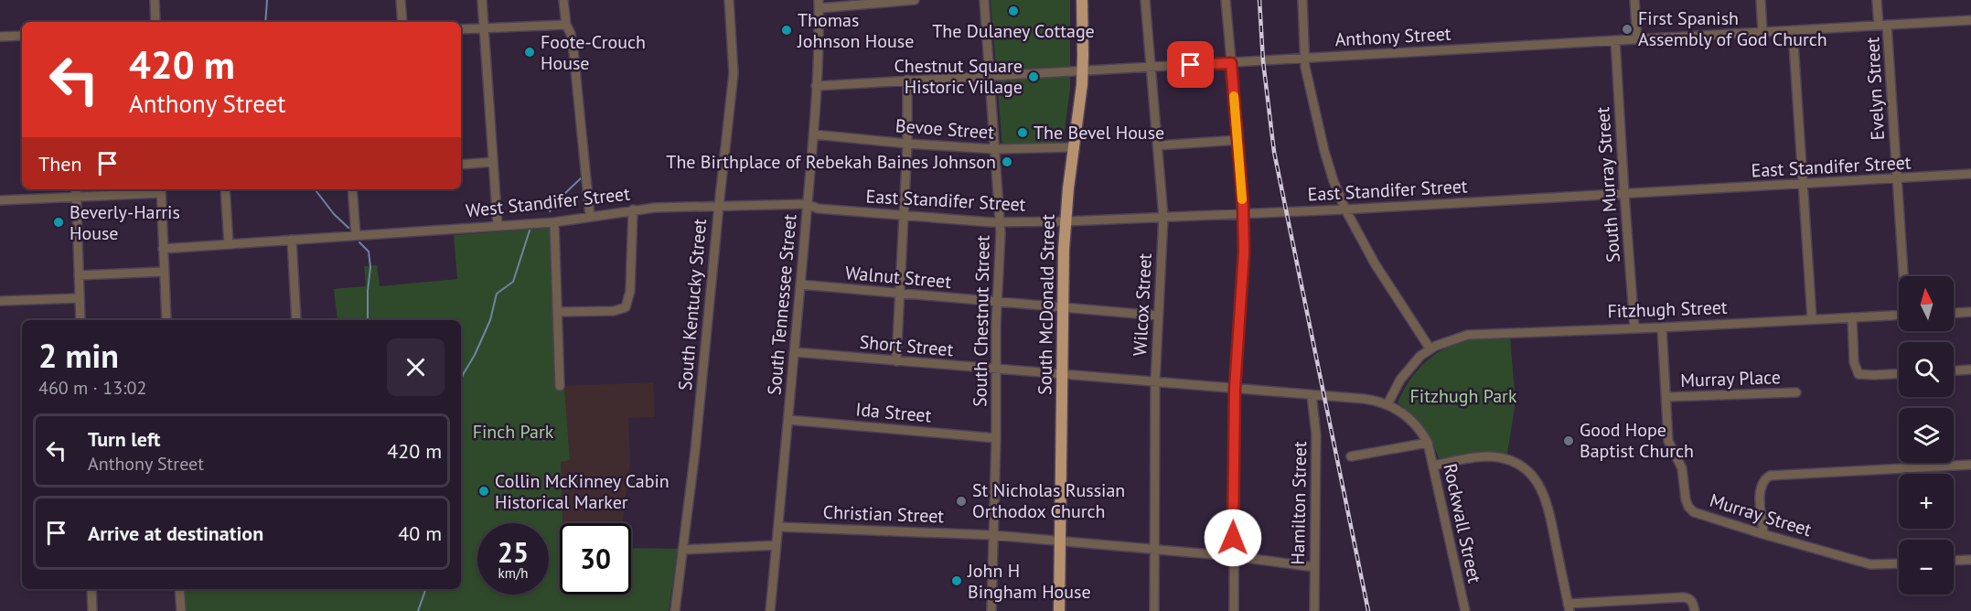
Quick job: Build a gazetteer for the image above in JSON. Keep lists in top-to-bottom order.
{
  "streets": {
    "main road": ["South McDonald Street"],
    "street": [
      "Anthony Street",
      "Evelyn Street",
      "Bevoe Street",
      "East Standifer Street",
      "South Murray Street",
      "West Standifer Street",
      "Walnut Street",
      "South Kentucky Street",
      "South Tennessee Street",
      "Wilcox Street",
      "Fitzhugh Street",
      "South Chestnut Street",
      "Short Street",
      "Murray Place",
      "Ida Street",
      "Hamilton Street",
      "Christian Street",
      "Murray Street",
      "Rockwall Street"
    ]
  },
  "crossings": [
    ["Anthony Street", "Evelyn Street"],
    ["Anthony Street", "South Murray Street"],
    ["Anthony Street", "South Tennessee Street"],
    ["Anthony Street", "South McDonald Street"],
    ["Anthony Street", "Wilcox Street"],
    ["Anthony Street", "South Chestnut Street"],
    ["Evelyn Street", "East Standifer Street"],
    ["Bevoe Street", "South Tennessee Street"],
    ["Bevoe Street", "South McDonald Street"],
    ["Bevoe Street", "South Chestnut Street"],
    ["East Standifer Street", "South Murray Street"],
    ["East Standifer Street", "West Standifer Street"],
    ["East Standifer Street", "South Tennessee Street"],
    ["East Standifer Street", "South McDonald Street"],
    ["East Standifer Street", "Wilcox Street"],
    ["East Standifer Street", "South Chestnut Street"],
    ["South Murray Street", "Fitzhugh Street"],
    ["West Standifer Street", "South Kentucky Street"],
    ["West Standifer Street", "South Tennessee Street"],
    ["Walnut Street", "South Tennessee Street"],
    ["Walnut Street", "South McDonald Street"],
    ["Walnut Street", "Wilcox Street"],
    ["Walnut Street", "South Chestnut Street"],
    ["South Tennessee Street", "Short Street"],
    ["South Tennessee Street", "Ida Street"],
    ["South Tennessee Street", "Christian Street"],
    ["South McDonald Street", "Short Street"],
    ["South McDonald Street", "Christian Street"],
    ["Wilcox Street", "Short Street"],
    ["Wilcox Street", "Christian Street"],
    ["Fitzhugh Street", "Murray Street"],
    ["Fitzhugh Street", "Rockwall Street"],
    ["South Chestnut Street", "Short Street"],
    ["South Chestnut Street", "Ida Street"],
    ["South Chestnut Street", "Christian Street"],
    ["Short Street", "Hamilton Street"],
    ["Short Street", "Rockwall Street"],
    ["Murray Place", "Murray Street"],
    ["Hamilton Street", "Christian Street"],
    ["Hamilton Street", "Rockwall Street"]
  ],
  "parks": ["Fitzhugh Park", "Finch Park"],
  "places": [
    "The Dulaney Cottage",
    "First Spanish Assembly of God Church",
    "Thomas Johnson House",
    "Foote-Crouch House",
    "Chestnut Square Historic Village",
    "The Bevel House",
    "The Birthplace of Rebekah Baines Johnson",
    "Beverly-Harris House",
    "Good Hope Baptist Church",
    "Collin McKinney Cabin Historical Marker",
    "St Nicholas Russian Orthodox Church",
    "John H Bingham House"
  ],
  "north": "top",
  "page": {
    "turn": ["420 m", "Anthony Street"],
    "then": "Then",
    "map_buttons": ["+", "−"],
    "heading": ["2 min", "460 m · 13:02"],
    "list": [
      {
        "name": "Turn left",
        "note": "Anthony Street",
        "value": "420 m"
      },
      {
        "name": "Arrive at destination",
        "value": "40 m"
      }
    ],
    "speed": "25 km/h",
    "limit": "30"
  }
}
